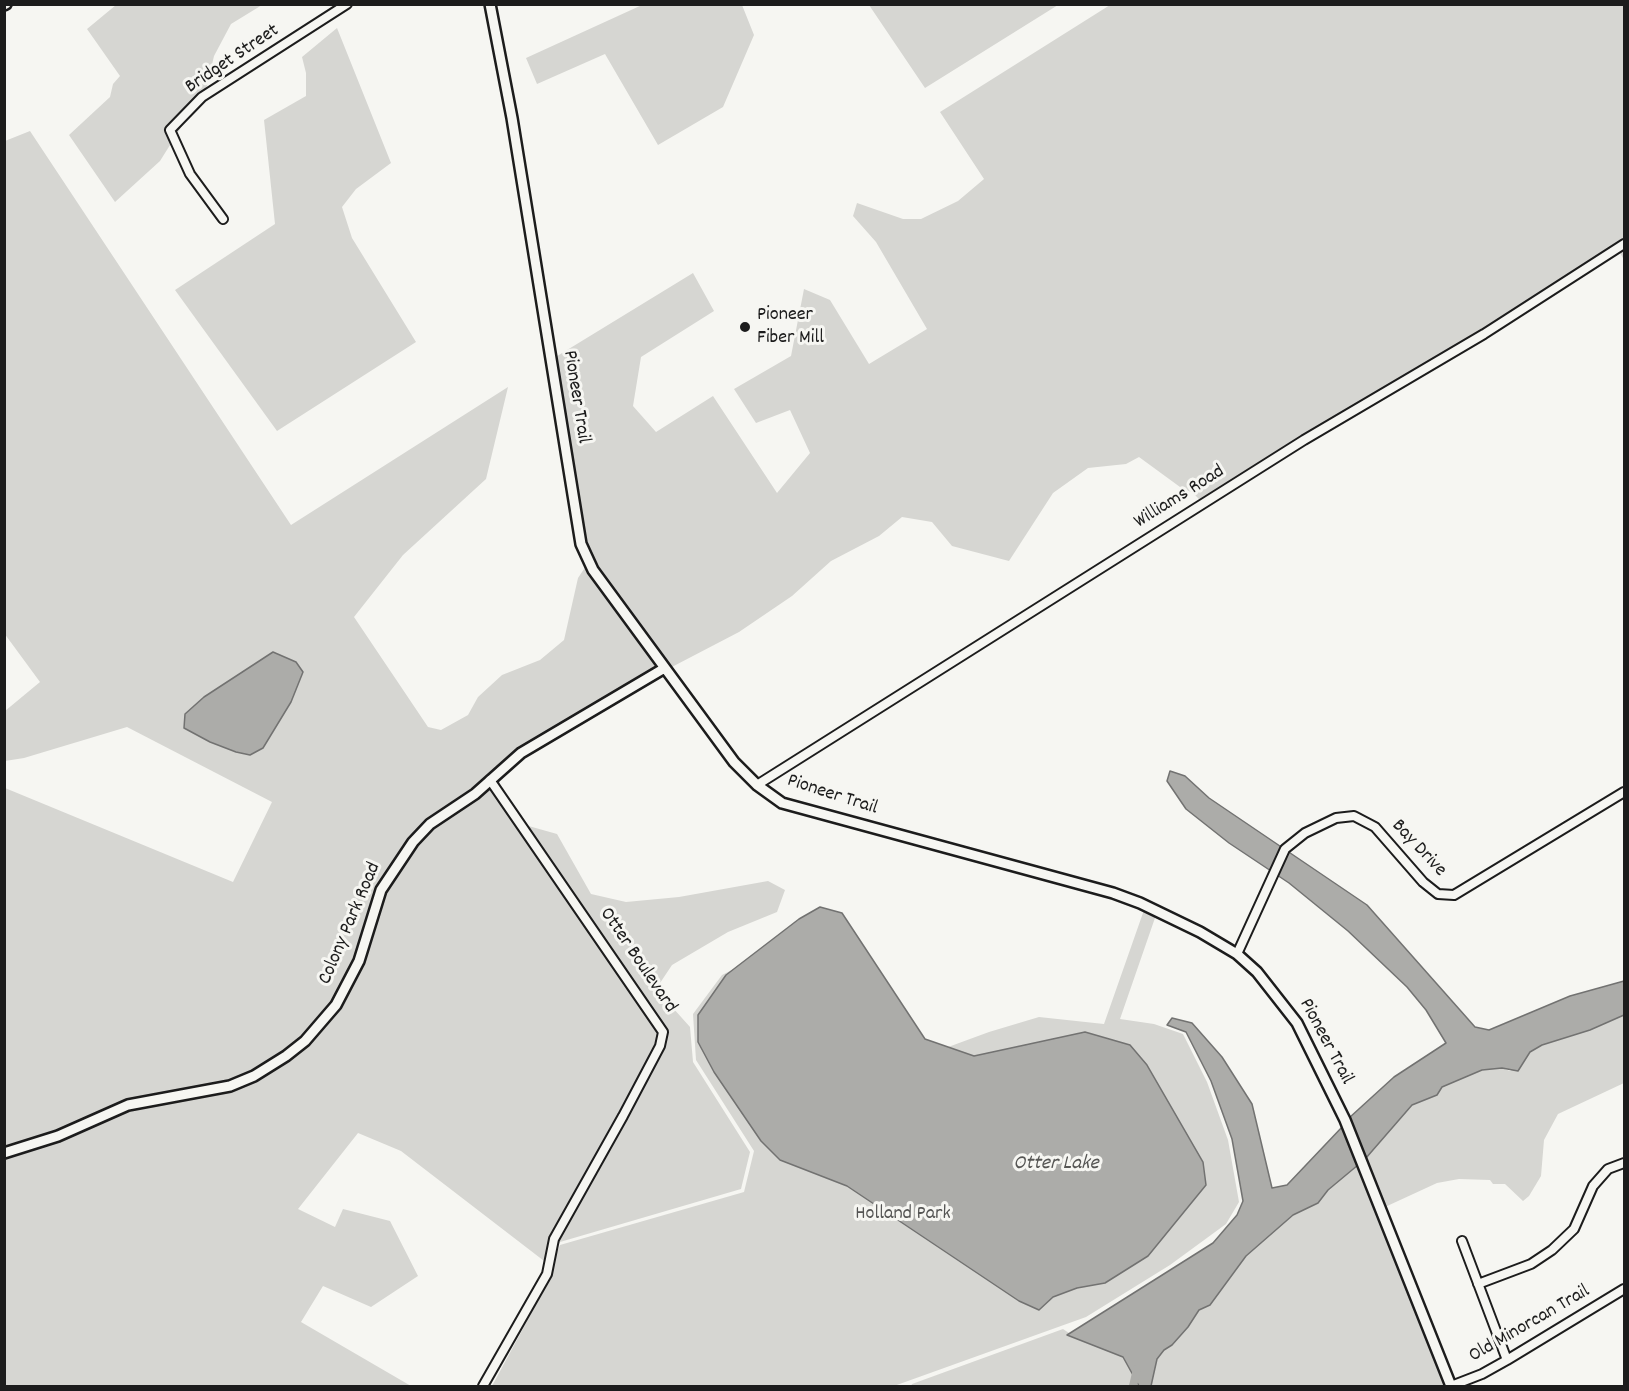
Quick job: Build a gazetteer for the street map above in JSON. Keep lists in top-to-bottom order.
{
  "streets": {
    "street": [
      "Bridget Street",
      "Pioneer Trail",
      "Williams Road",
      "Bay Drive",
      "Colony Park Road",
      "Otter Boulevard",
      "Old Minorcan Trail"
    ]
  },
  "crossings": [
    ["Pioneer Trail", "Williams Road"],
    ["Pioneer Trail", "Bay Drive"],
    ["Pioneer Trail", "Old Minorcan Trail"],
    ["Colony Park Road", "Otter Boulevard"]
  ],
  "water": ["Otter Lake"],
  "parks": ["Holland Park"],
  "places": ["Pioneer Fiber Mill"]
}
